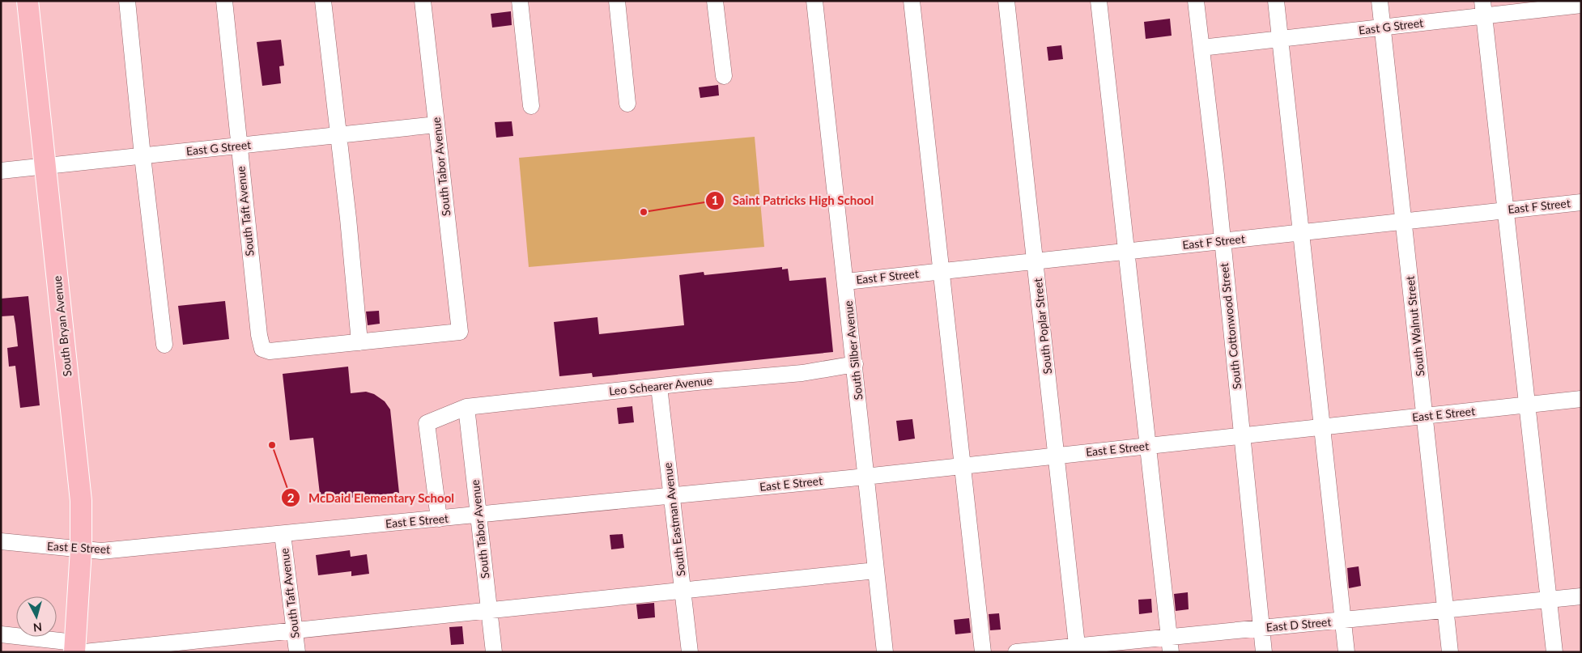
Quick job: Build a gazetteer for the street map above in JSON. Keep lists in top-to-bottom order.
{
  "streets": {
    "main road": ["South Bryan Avenue"],
    "street": [
      "East G Street",
      "South Tabor Avenue",
      "East F Street",
      "South Taft Avenue",
      "South Poplar Street",
      "South Cottonwood Street",
      "South Walnut Street",
      "South Silber Avenue",
      "Leo Schearer Avenue",
      "East E Street",
      "South Eastman Avenue",
      "East D Street"
    ]
  },
  "crossings": [
    ["East G Street", "South Tabor Avenue"],
    ["East G Street", "South Taft Avenue"],
    ["East G Street", "South Bryan Avenue"],
    ["East G Street", "South Cottonwood Street"],
    ["East G Street", "South Walnut Street"],
    ["South Tabor Avenue", "South Taft Avenue"],
    ["South Tabor Avenue", "Leo Schearer Avenue"],
    ["South Tabor Avenue", "East E Street"],
    ["East F Street", "South Poplar Street"],
    ["East F Street", "South Cottonwood Street"],
    ["East F Street", "South Walnut Street"],
    ["East F Street", "South Silber Avenue"],
    ["South Taft Avenue", "East E Street"],
    ["South Bryan Avenue", "East E Street"],
    ["South Poplar Street", "East E Street"],
    ["South Poplar Street", "East D Street"],
    ["South Cottonwood Street", "East E Street"],
    ["South Cottonwood Street", "East D Street"],
    ["South Walnut Street", "East E Street"],
    ["South Walnut Street", "East D Street"],
    ["South Silber Avenue", "Leo Schearer Avenue"],
    ["South Silber Avenue", "East E Street"],
    ["Leo Schearer Avenue", "East E Street"],
    ["Leo Schearer Avenue", "South Eastman Avenue"],
    ["East E Street", "South Eastman Avenue"]
  ],
  "places": ["Saint Patricks High School", "McDaid Elementary School"],
  "north": "bottom"
}
